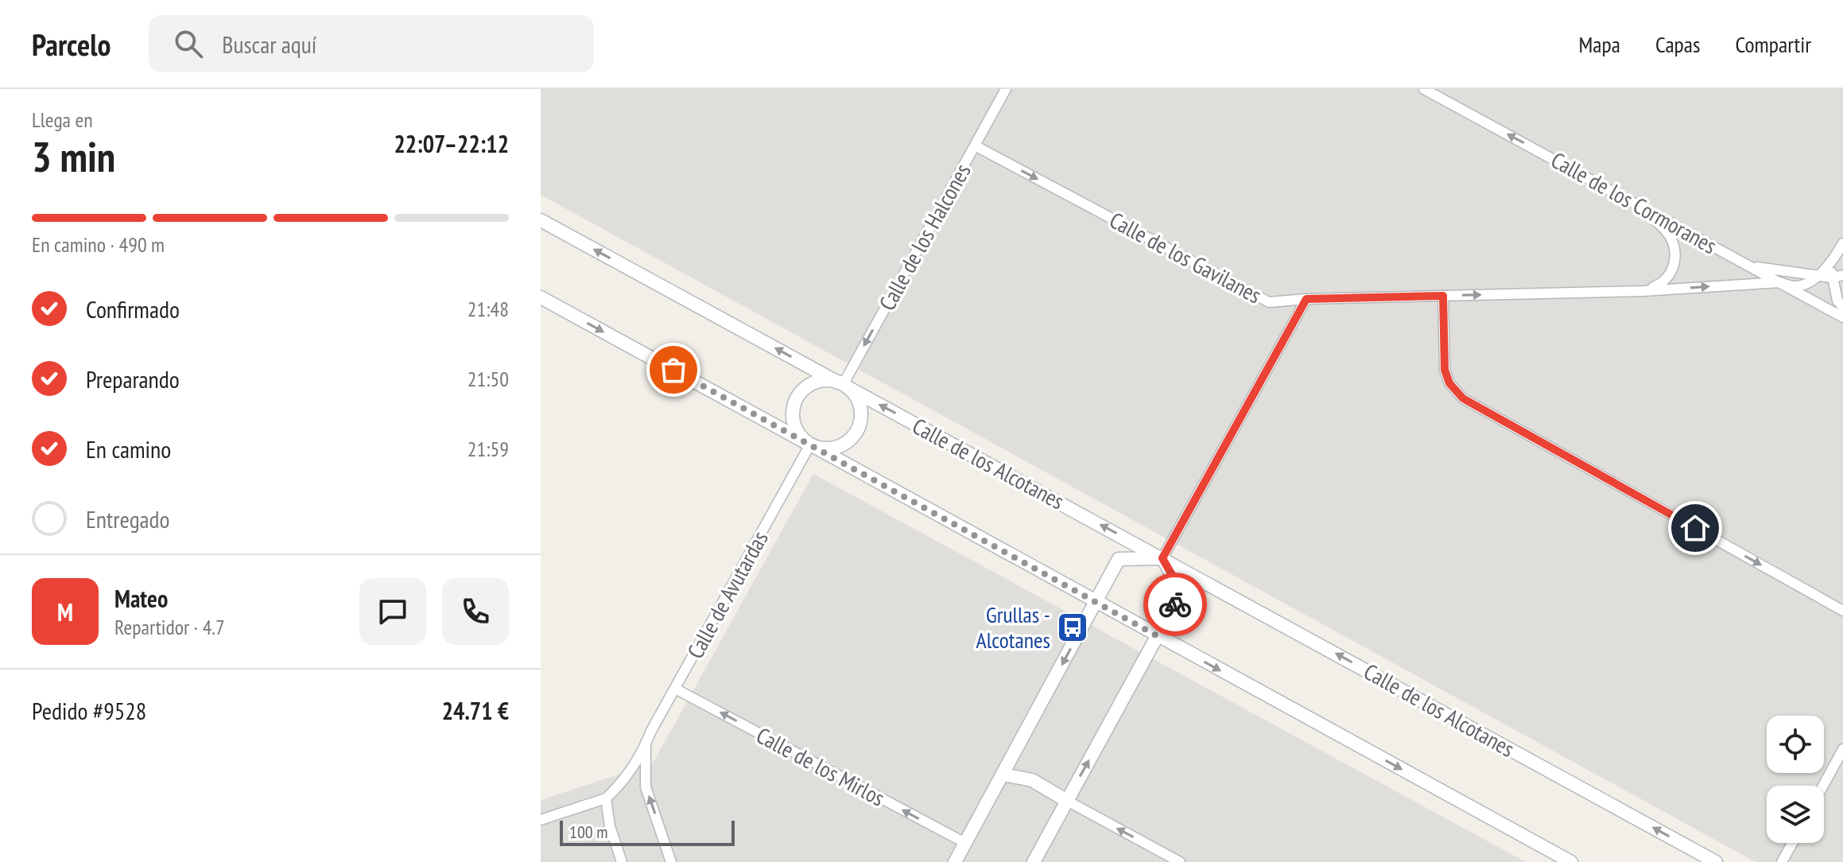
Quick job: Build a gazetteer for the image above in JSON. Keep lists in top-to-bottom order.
{
  "streets": {
    "street": [
      "Calle de los Cormoranes",
      "Calle de los Halcones",
      "Calle de los Gavilanes",
      "Calle de los Alcotanes",
      "Calle de Avutardas",
      "Calle de los Mirlos"
    ]
  },
  "crossings": [
    ["Calle de los Cormoranes", "Calle de los Gavilanes"],
    ["Calle de los Halcones", "Calle de los Gavilanes"],
    ["Calle de los Halcones", "Calle de los Alcotanes"],
    ["Calle de los Halcones", "Calle de Avutardas"],
    ["Calle de los Alcotanes", "Calle de Avutardas"],
    ["Calle de Avutardas", "Calle de los Mirlos"]
  ],
  "one_way": [
    "Calle de los Cormoranes",
    "Calle de los Halcones",
    "Calle de los Gavilanes",
    "Calle de los Mirlos"
  ],
  "places": {
    "bus stop": ["Grullas - Alcotanes"]
  },
  "scale_bar": "100 m",
  "page": {
    "header": "Parcelo",
    "search": "Buscar aquí",
    "nav": ["Mapa", "Capas", "Compartir"],
    "heading": ["3 min", "Llega en", "22:07–22:12"],
    "panel": [
      "Mateo",
      "Repartidor · 4.7",
      "Pedido #9528",
      "24.71 €"
    ],
    "bar": "En camino · 490 m",
    "list": [
      ["Confirmado", "21:48"],
      ["Preparando", "21:50"],
      ["En camino", "21:59"],
      "Entregado"
    ],
    "round": "M",
    "scale": "100 m"
  }
}
